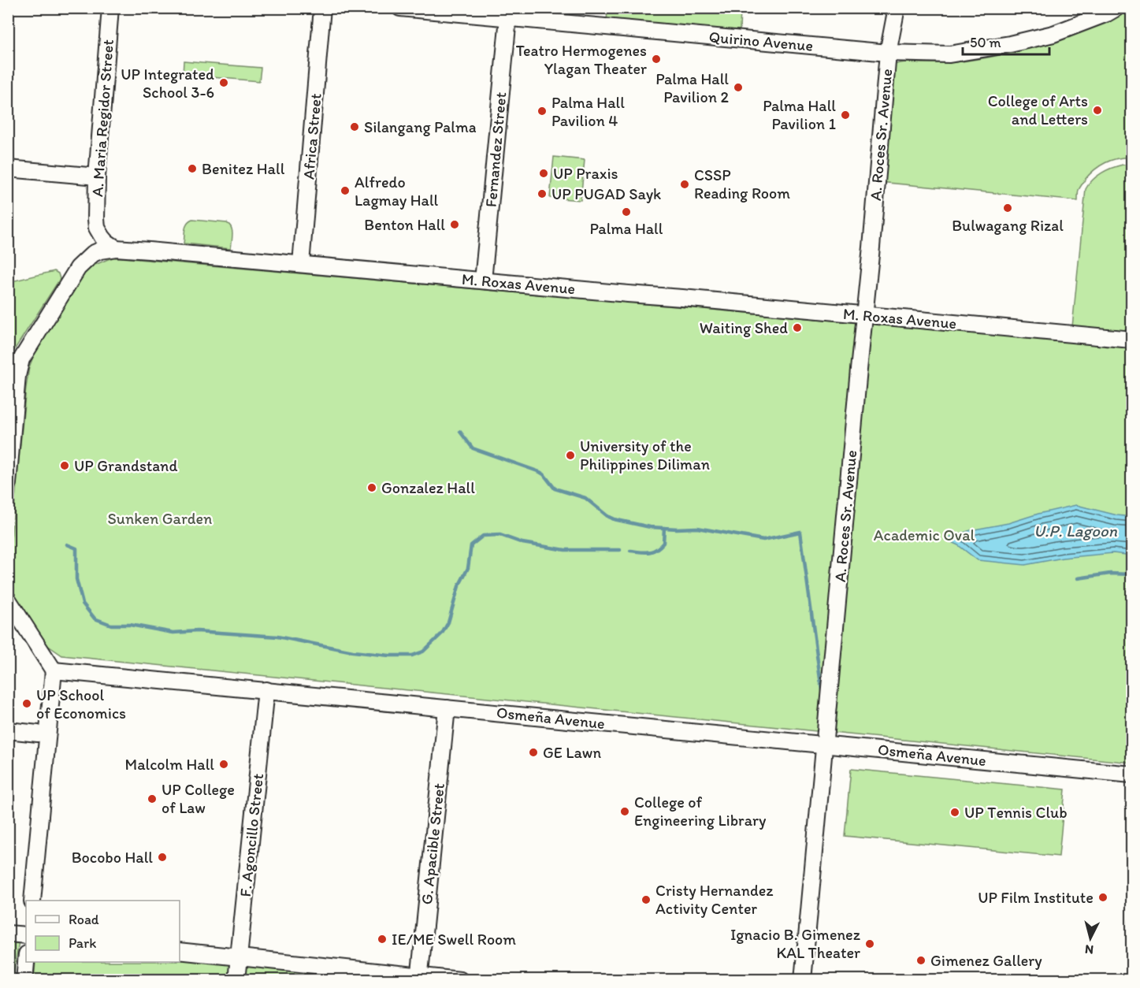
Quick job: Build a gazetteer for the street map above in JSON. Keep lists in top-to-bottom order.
{
  "streets": {
    "street": [
      "Quirino Avenue",
      "A. Maria Regidor Street",
      "A. Roces Sr. Avenue",
      "Africa Street",
      "Fernandez Street",
      "M. Roxas Avenue",
      "Osmeña Avenue",
      "F. Agoncillo Street",
      "G. Apacible Street"
    ]
  },
  "crossings": [
    ["Quirino Avenue", "A. Roces Sr. Avenue"],
    ["Quirino Avenue", "Fernandez Street"],
    ["A. Maria Regidor Street", "M. Roxas Avenue"],
    ["A. Roces Sr. Avenue", "M. Roxas Avenue"],
    ["A. Roces Sr. Avenue", "Osmeña Avenue"],
    ["Africa Street", "M. Roxas Avenue"],
    ["Fernandez Street", "M. Roxas Avenue"],
    ["Osmeña Avenue", "F. Agoncillo Street"],
    ["Osmeña Avenue", "G. Apacible Street"]
  ],
  "water": ["U.P. Lagoon"],
  "parks": ["Sunken Garden", "Academic Oval"],
  "places": [
    "Teatro Hermogenes Ylagan Theater",
    "UP Integrated School 3-6",
    "Palma Hall Pavilion 2",
    "College of Arts and Letters",
    "Palma Hall Pavilion 4",
    "Palma Hall Pavilion 1",
    "Silangang Palma",
    "Benitez Hall",
    "UP Praxis",
    "CSSP Reading Room",
    "Alfredo Lagmay Hall",
    "UP PUGAD Sayk",
    "Bulwagang Rizal",
    "Palma Hall",
    "Benton Hall",
    "Waiting Shed",
    "University of the Philippines Diliman",
    "UP Grandstand",
    "Gonzalez Hall",
    "UP School of Economics",
    "GE Lawn",
    "Malcolm Hall",
    "UP College of Law",
    "College of Engineering Library",
    "UP Tennis Club",
    "Bocobo Hall",
    "UP Film Institute",
    "Cristy Hernandez Activity Center",
    "IE/ME Swell Room",
    "Ignacio B. Gimenez KAL Theater",
    "Gimenez Gallery"
  ],
  "legend": ["Road", "Park"],
  "scale_bar": "50 m",
  "north": "bottom"
}
